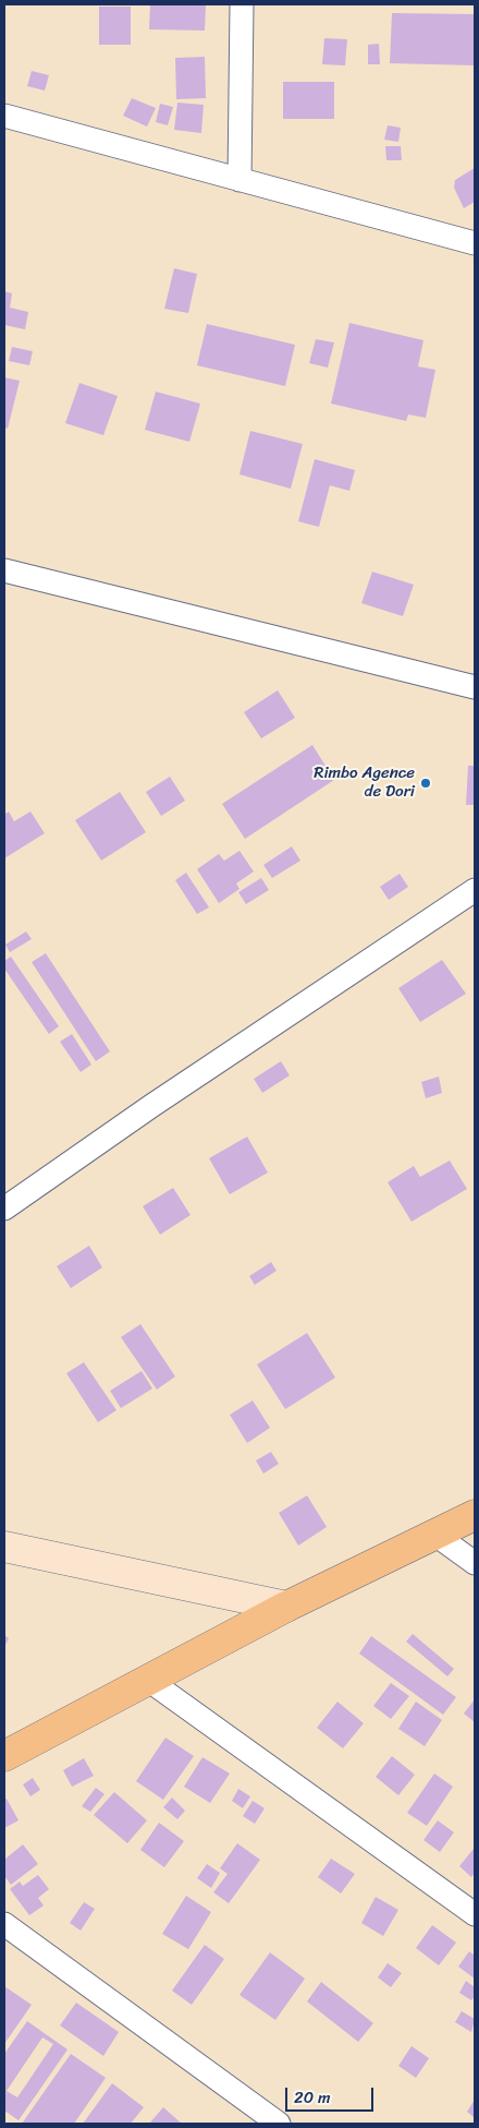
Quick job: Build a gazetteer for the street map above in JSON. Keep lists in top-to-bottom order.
{
  "places": ["Rimbo Agence de Dori"],
  "scale_bar": "20 m"
}
